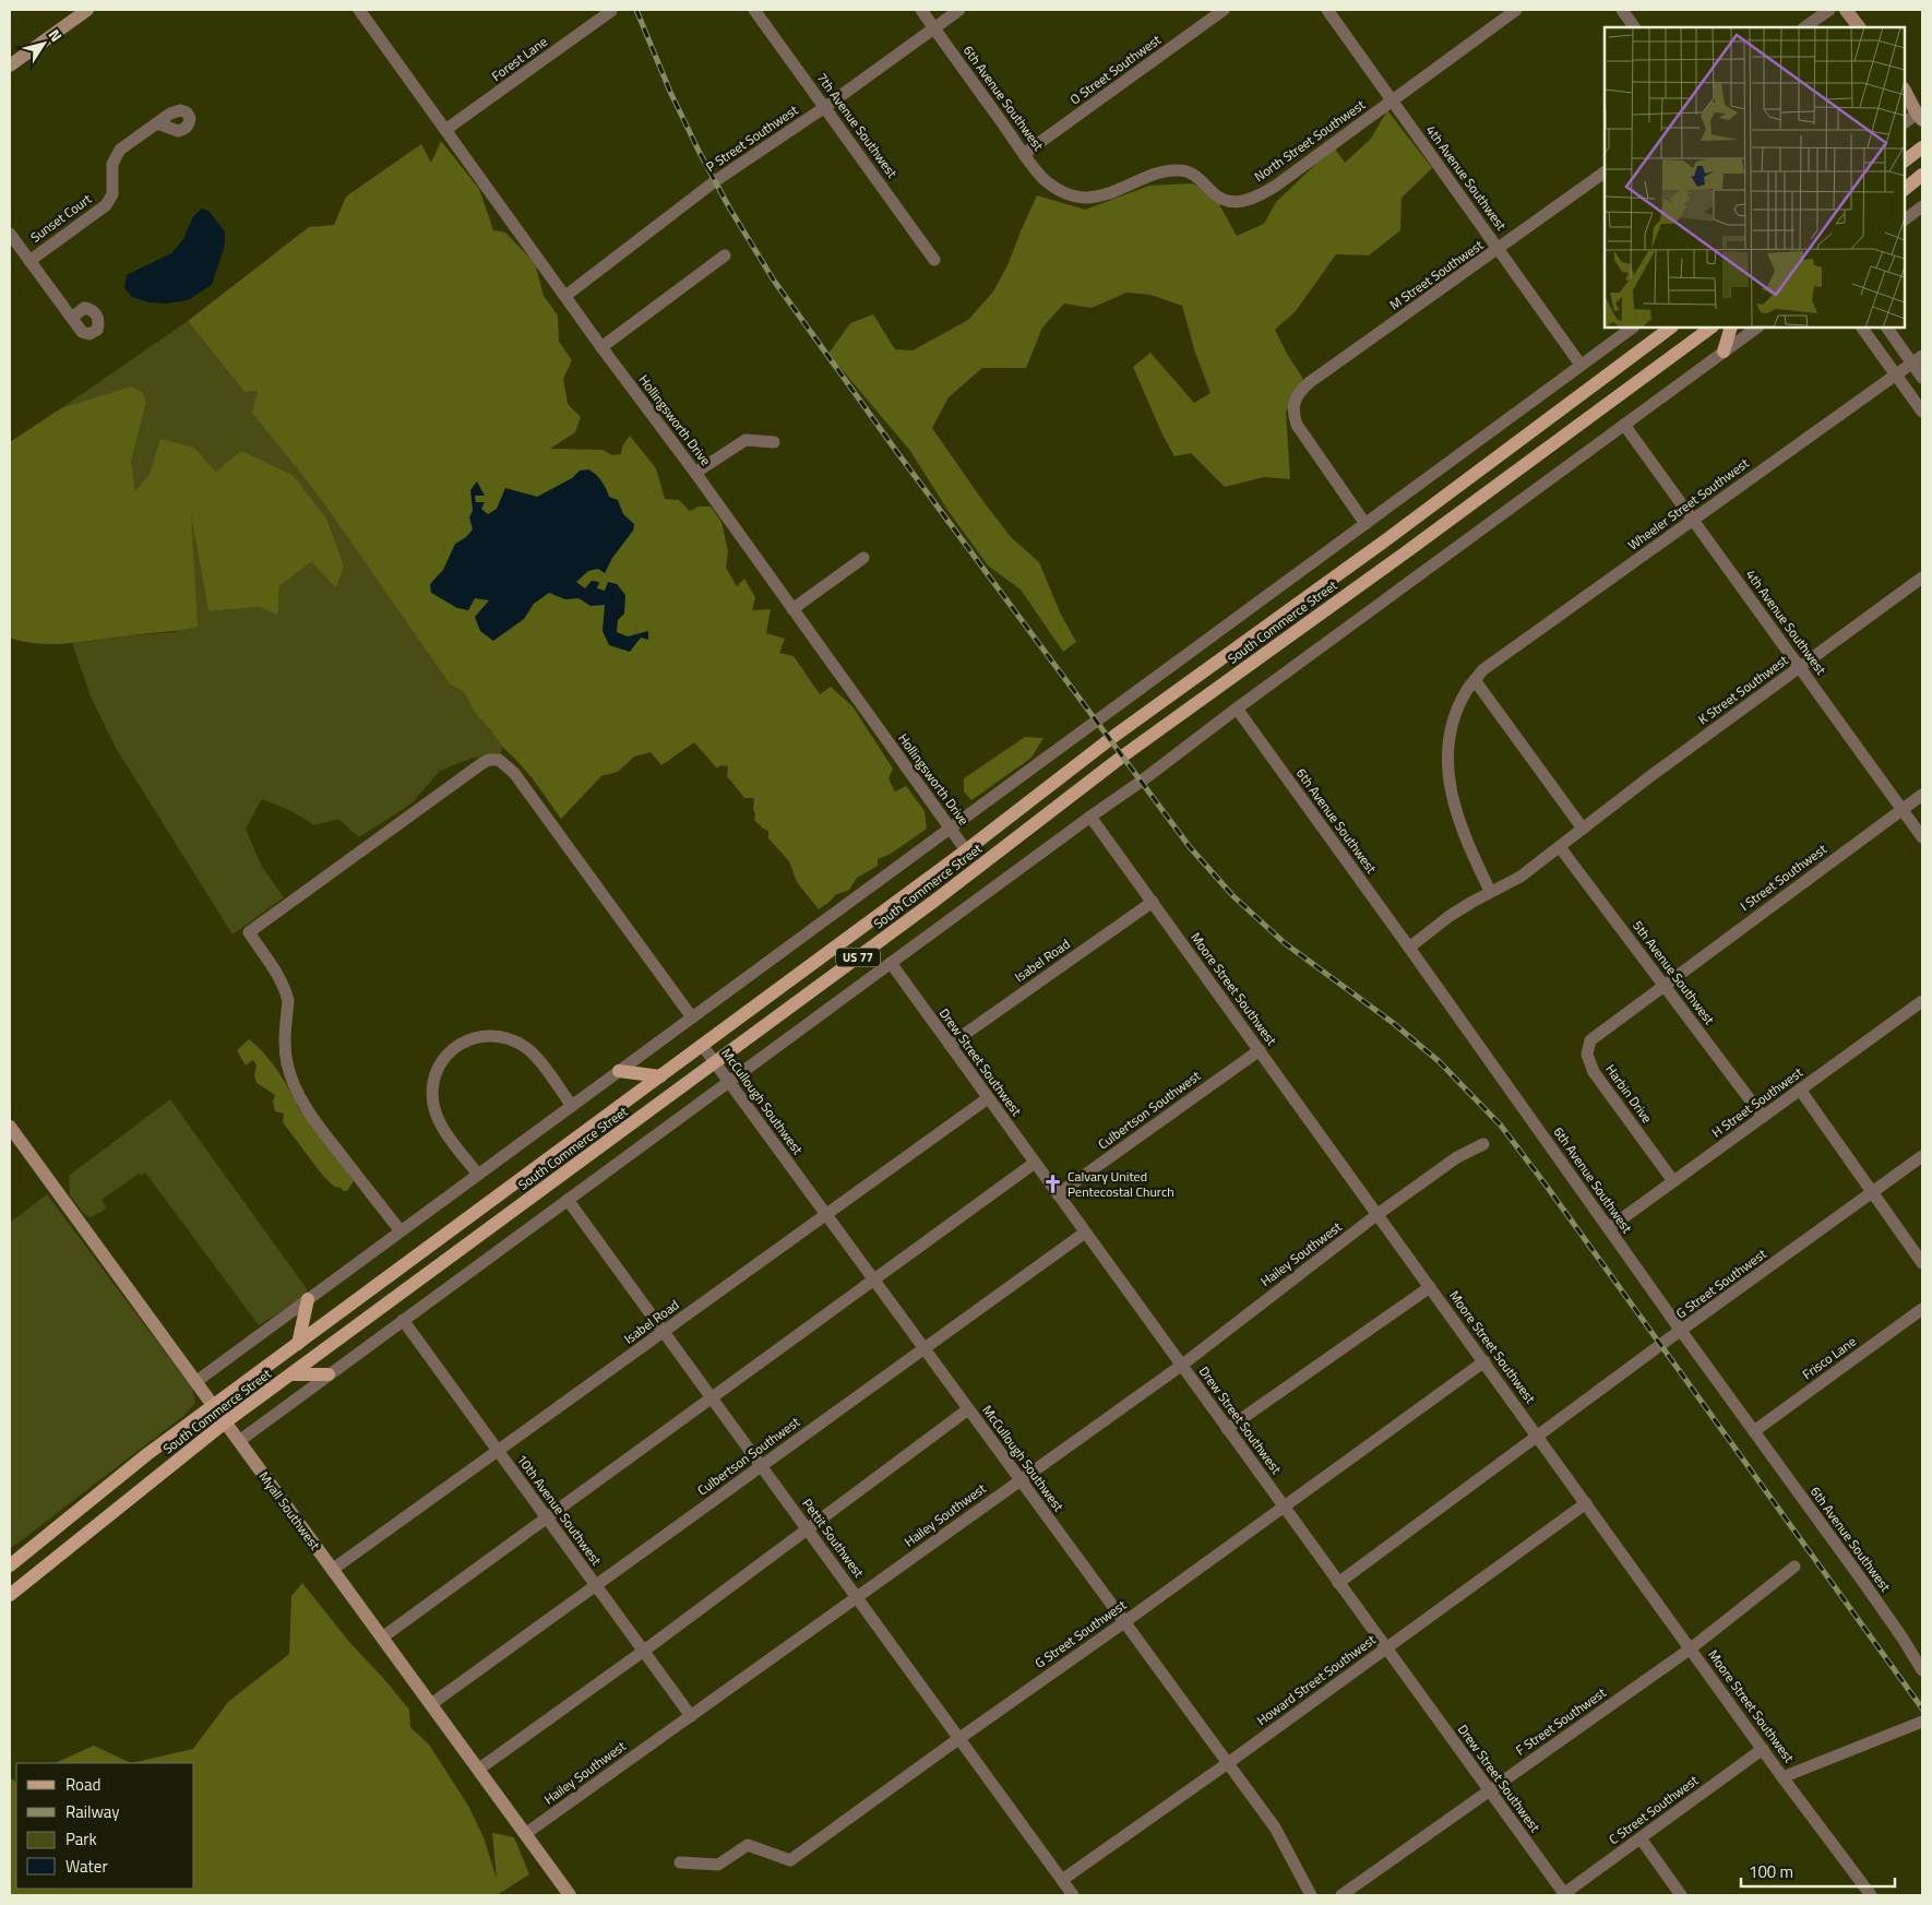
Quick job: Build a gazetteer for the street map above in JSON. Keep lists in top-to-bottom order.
{
  "streets": {
    "main road": ["South Commerce Street", "US 77"],
    "street": [
      "Forest Lane",
      "O Street Southwest",
      "6th Avenue Southwest",
      "7th Avenue Southwest",
      "P Street Southwest",
      "North Street Southwest",
      "4th Avenue Southwest",
      "Sunset Court",
      "M Street Southwest",
      "Hollingsworth Drive",
      "Wheeler Street Southwest",
      "K Street Southwest",
      "I Street Southwest",
      "Isabel Road",
      "5th Avenue Southwest",
      "Moore Street Southwest",
      "Drew Street Southwest",
      "Harbin Drive",
      "McCullough Southwest",
      "H Street Southwest",
      "Culbertson Southwest",
      "Hailey Southwest",
      "G Street Southwest",
      "Frisco Lane",
      "10th Avenue Southwest",
      "Myall Southwest",
      "Pettit Southwest",
      "Howard Street Southwest",
      "F Street Southwest",
      "C Street Southwest"
    ]
  },
  "crossings": [
    ["Forest Lane", "Hollingsworth Drive"],
    ["O Street Southwest", "6th Avenue Southwest"],
    ["6th Avenue Southwest", "P Street Southwest"],
    ["6th Avenue Southwest", "North Street Southwest"],
    ["6th Avenue Southwest", "H Street Southwest"],
    ["6th Avenue Southwest", "G Street Southwest"],
    ["6th Avenue Southwest", "Frisco Lane"],
    ["7th Avenue Southwest", "P Street Southwest"],
    ["P Street Southwest", "Hollingsworth Drive"],
    ["North Street Southwest", "4th Avenue Southwest"],
    ["4th Avenue Southwest", "M Street Southwest"],
    ["4th Avenue Southwest", "Wheeler Street Southwest"],
    ["4th Avenue Southwest", "K Street Southwest"],
    ["4th Avenue Southwest", "I Street Southwest"],
    ["Hollingsworth Drive", "South Commerce Street"],
    ["South Commerce Street", "McCullough Southwest"],
    ["South Commerce Street", "Myall Southwest"],
    ["K Street Southwest", "5th Avenue Southwest"],
    ["I Street Southwest", "5th Avenue Southwest"],
    ["I Street Southwest", "Harbin Drive"],
    ["Isabel Road", "Moore Street Southwest"],
    ["Isabel Road", "Drew Street Southwest"],
    ["Isabel Road", "McCullough Southwest"],
    ["Isabel Road", "10th Avenue Southwest"],
    ["Isabel Road", "Myall Southwest"],
    ["Isabel Road", "Pettit Southwest"],
    ["5th Avenue Southwest", "Harbin Drive"],
    ["5th Avenue Southwest", "H Street Southwest"],
    ["Moore Street Southwest", "Culbertson Southwest"],
    ["Moore Street Southwest", "Hailey Southwest"],
    ["Moore Street Southwest", "G Street Southwest"],
    ["Moore Street Southwest", "Howard Street Southwest"],
    ["Moore Street Southwest", "F Street Southwest"],
    ["Moore Street Southwest", "C Street Southwest"],
    ["Drew Street Southwest", "Culbertson Southwest"],
    ["Drew Street Southwest", "Hailey Southwest"],
    ["Drew Street Southwest", "G Street Southwest"],
    ["Drew Street Southwest", "Howard Street Southwest"],
    ["Drew Street Southwest", "F Street Southwest"],
    ["Drew Street Southwest", "C Street Southwest"],
    ["Harbin Drive", "H Street Southwest"],
    ["McCullough Southwest", "Culbertson Southwest"],
    ["McCullough Southwest", "Hailey Southwest"],
    ["McCullough Southwest", "G Street Southwest"],
    ["McCullough Southwest", "Howard Street Southwest"],
    ["Culbertson Southwest", "10th Avenue Southwest"],
    ["Culbertson Southwest", "Myall Southwest"],
    ["Culbertson Southwest", "Pettit Southwest"],
    ["Hailey Southwest", "10th Avenue Southwest"],
    ["Hailey Southwest", "Myall Southwest"],
    ["Hailey Southwest", "Pettit Southwest"],
    ["G Street Southwest", "Pettit Southwest"],
    ["Pettit Southwest", "Howard Street Southwest"]
  ],
  "places": {
    "church": ["Calvary United Pentecostal Church"]
  },
  "legend": [
    "Road",
    "Railway",
    "Park",
    "Water"
  ],
  "scale_bar": "100 m",
  "north": "top right"
}
